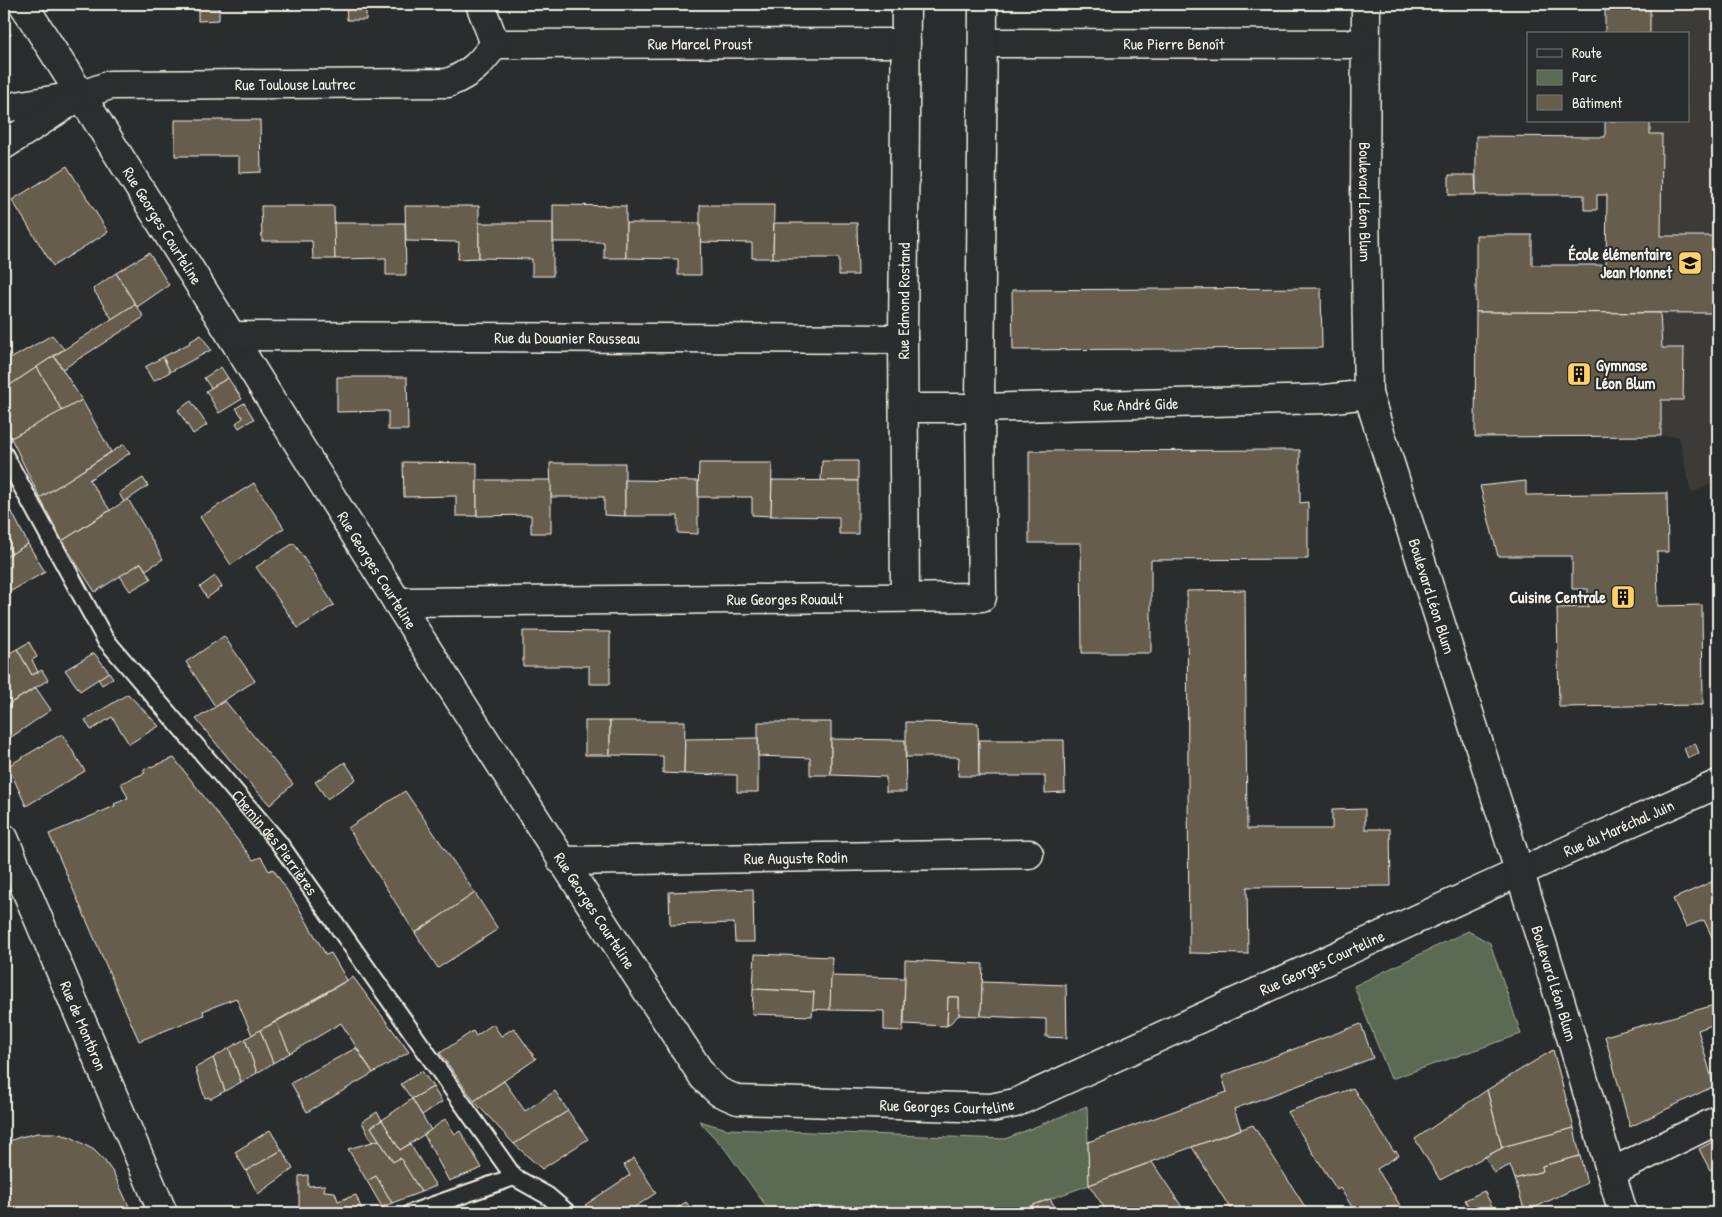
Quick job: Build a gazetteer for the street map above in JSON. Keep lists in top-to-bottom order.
{
  "streets": {
    "street": [
      "Rue Marcel Proust",
      "Rue Pierre Benoît",
      "Rue Toulouse Lautrec",
      "Boulevard Léon Blum",
      "Rue Georges Courteline",
      "Rue Edmond Rostand",
      "Rue du Douanier Rousseau",
      "Rue André Gide",
      "Rue Georges Rouault",
      "Rue du Maréchal Juin",
      "Rue Auguste Rodin",
      "Rue de Montbron"
    ],
    "lane": ["Chemin des Pierrières"]
  },
  "crossings": [
    ["Rue Marcel Proust", "Rue Toulouse Lautrec"],
    ["Rue Marcel Proust", "Rue Edmond Rostand"],
    ["Rue Pierre Benoît", "Boulevard Léon Blum"],
    ["Rue Toulouse Lautrec", "Rue Georges Courteline"],
    ["Boulevard Léon Blum", "Rue Georges Courteline"],
    ["Boulevard Léon Blum", "Rue André Gide"],
    ["Boulevard Léon Blum", "Rue du Maréchal Juin"],
    ["Rue Georges Courteline", "Rue du Douanier Rousseau"],
    ["Rue Georges Courteline", "Rue Georges Rouault"],
    ["Rue Georges Courteline", "Rue du Maréchal Juin"],
    ["Rue Georges Courteline", "Rue Auguste Rodin"],
    ["Rue Edmond Rostand", "Rue du Douanier Rousseau"],
    ["Rue Edmond Rostand", "Rue André Gide"],
    ["Rue Edmond Rostand", "Rue Georges Rouault"],
    ["Rue André Gide", "Rue Georges Rouault"]
  ],
  "places": {
    "school or university": ["École élémentaire Jean Monnet"],
    "building": ["Gymnase Léon Blum", "Cuisine Centrale"]
  },
  "legend": ["Route", "Parc", "Bâtiment"]
}
